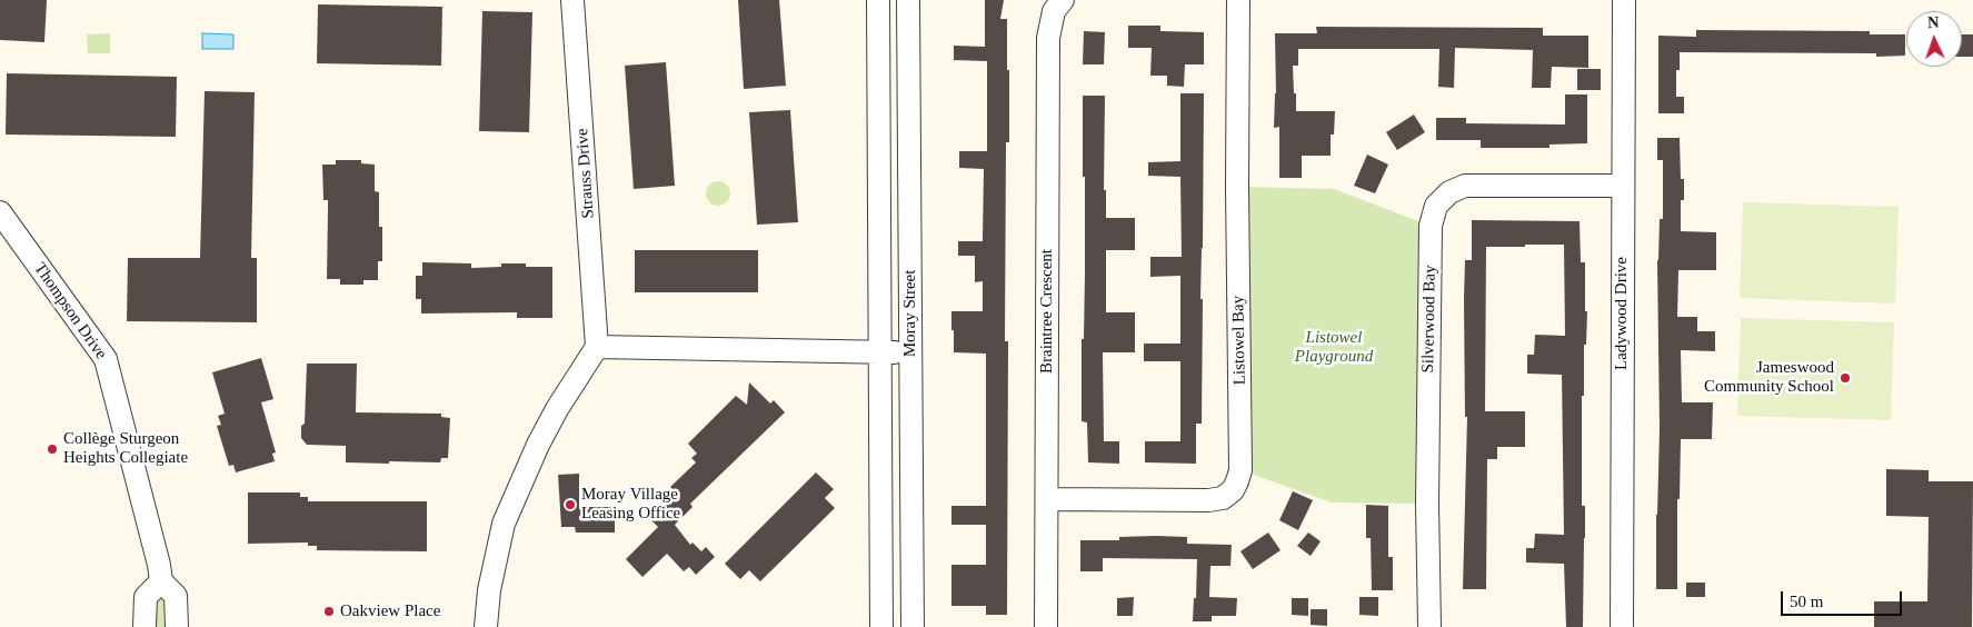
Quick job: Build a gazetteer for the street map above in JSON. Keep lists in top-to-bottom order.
{
  "streets": {
    "street": [
      "Strauss Drive",
      "Thompson Drive",
      "Braintree Crescent",
      "Moray Street",
      "Ladywood Drive",
      "Silverwood Bay",
      "Listowel Bay"
    ]
  },
  "crossings": [
    ["Braintree Crescent", "Listowel Bay"],
    ["Ladywood Drive", "Silverwood Bay"]
  ],
  "parks": ["Listowel Playground"],
  "places": [
    "Jameswood Community School",
    "Collège Sturgeon Heights Collegiate",
    "Moray Village Leasing Office",
    "Oakview Place"
  ],
  "scale_bar": "50 m",
  "north": "top"
}
